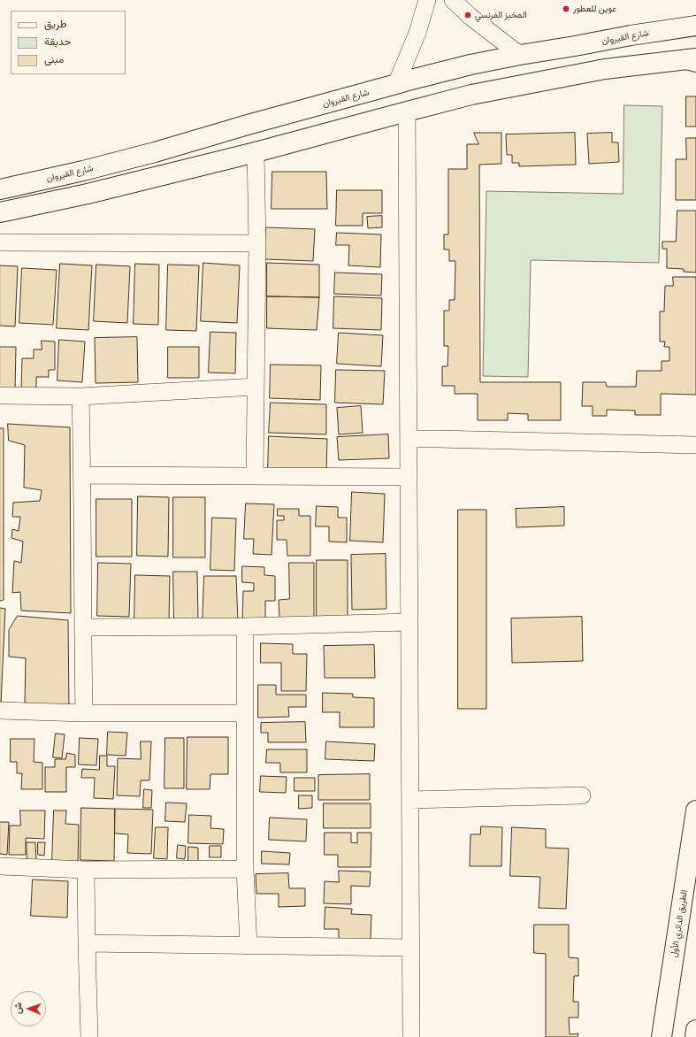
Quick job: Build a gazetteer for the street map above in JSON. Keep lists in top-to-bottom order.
{
  "streets": {
    "main road": ["شارع القيروان", "الطريق الدائري الأول"]
  },
  "places": ["عوين للعطور", "المخبز الفرنسي"],
  "legend": ["طريق", "حديقة", "مبنى"],
  "north": "left"
}
